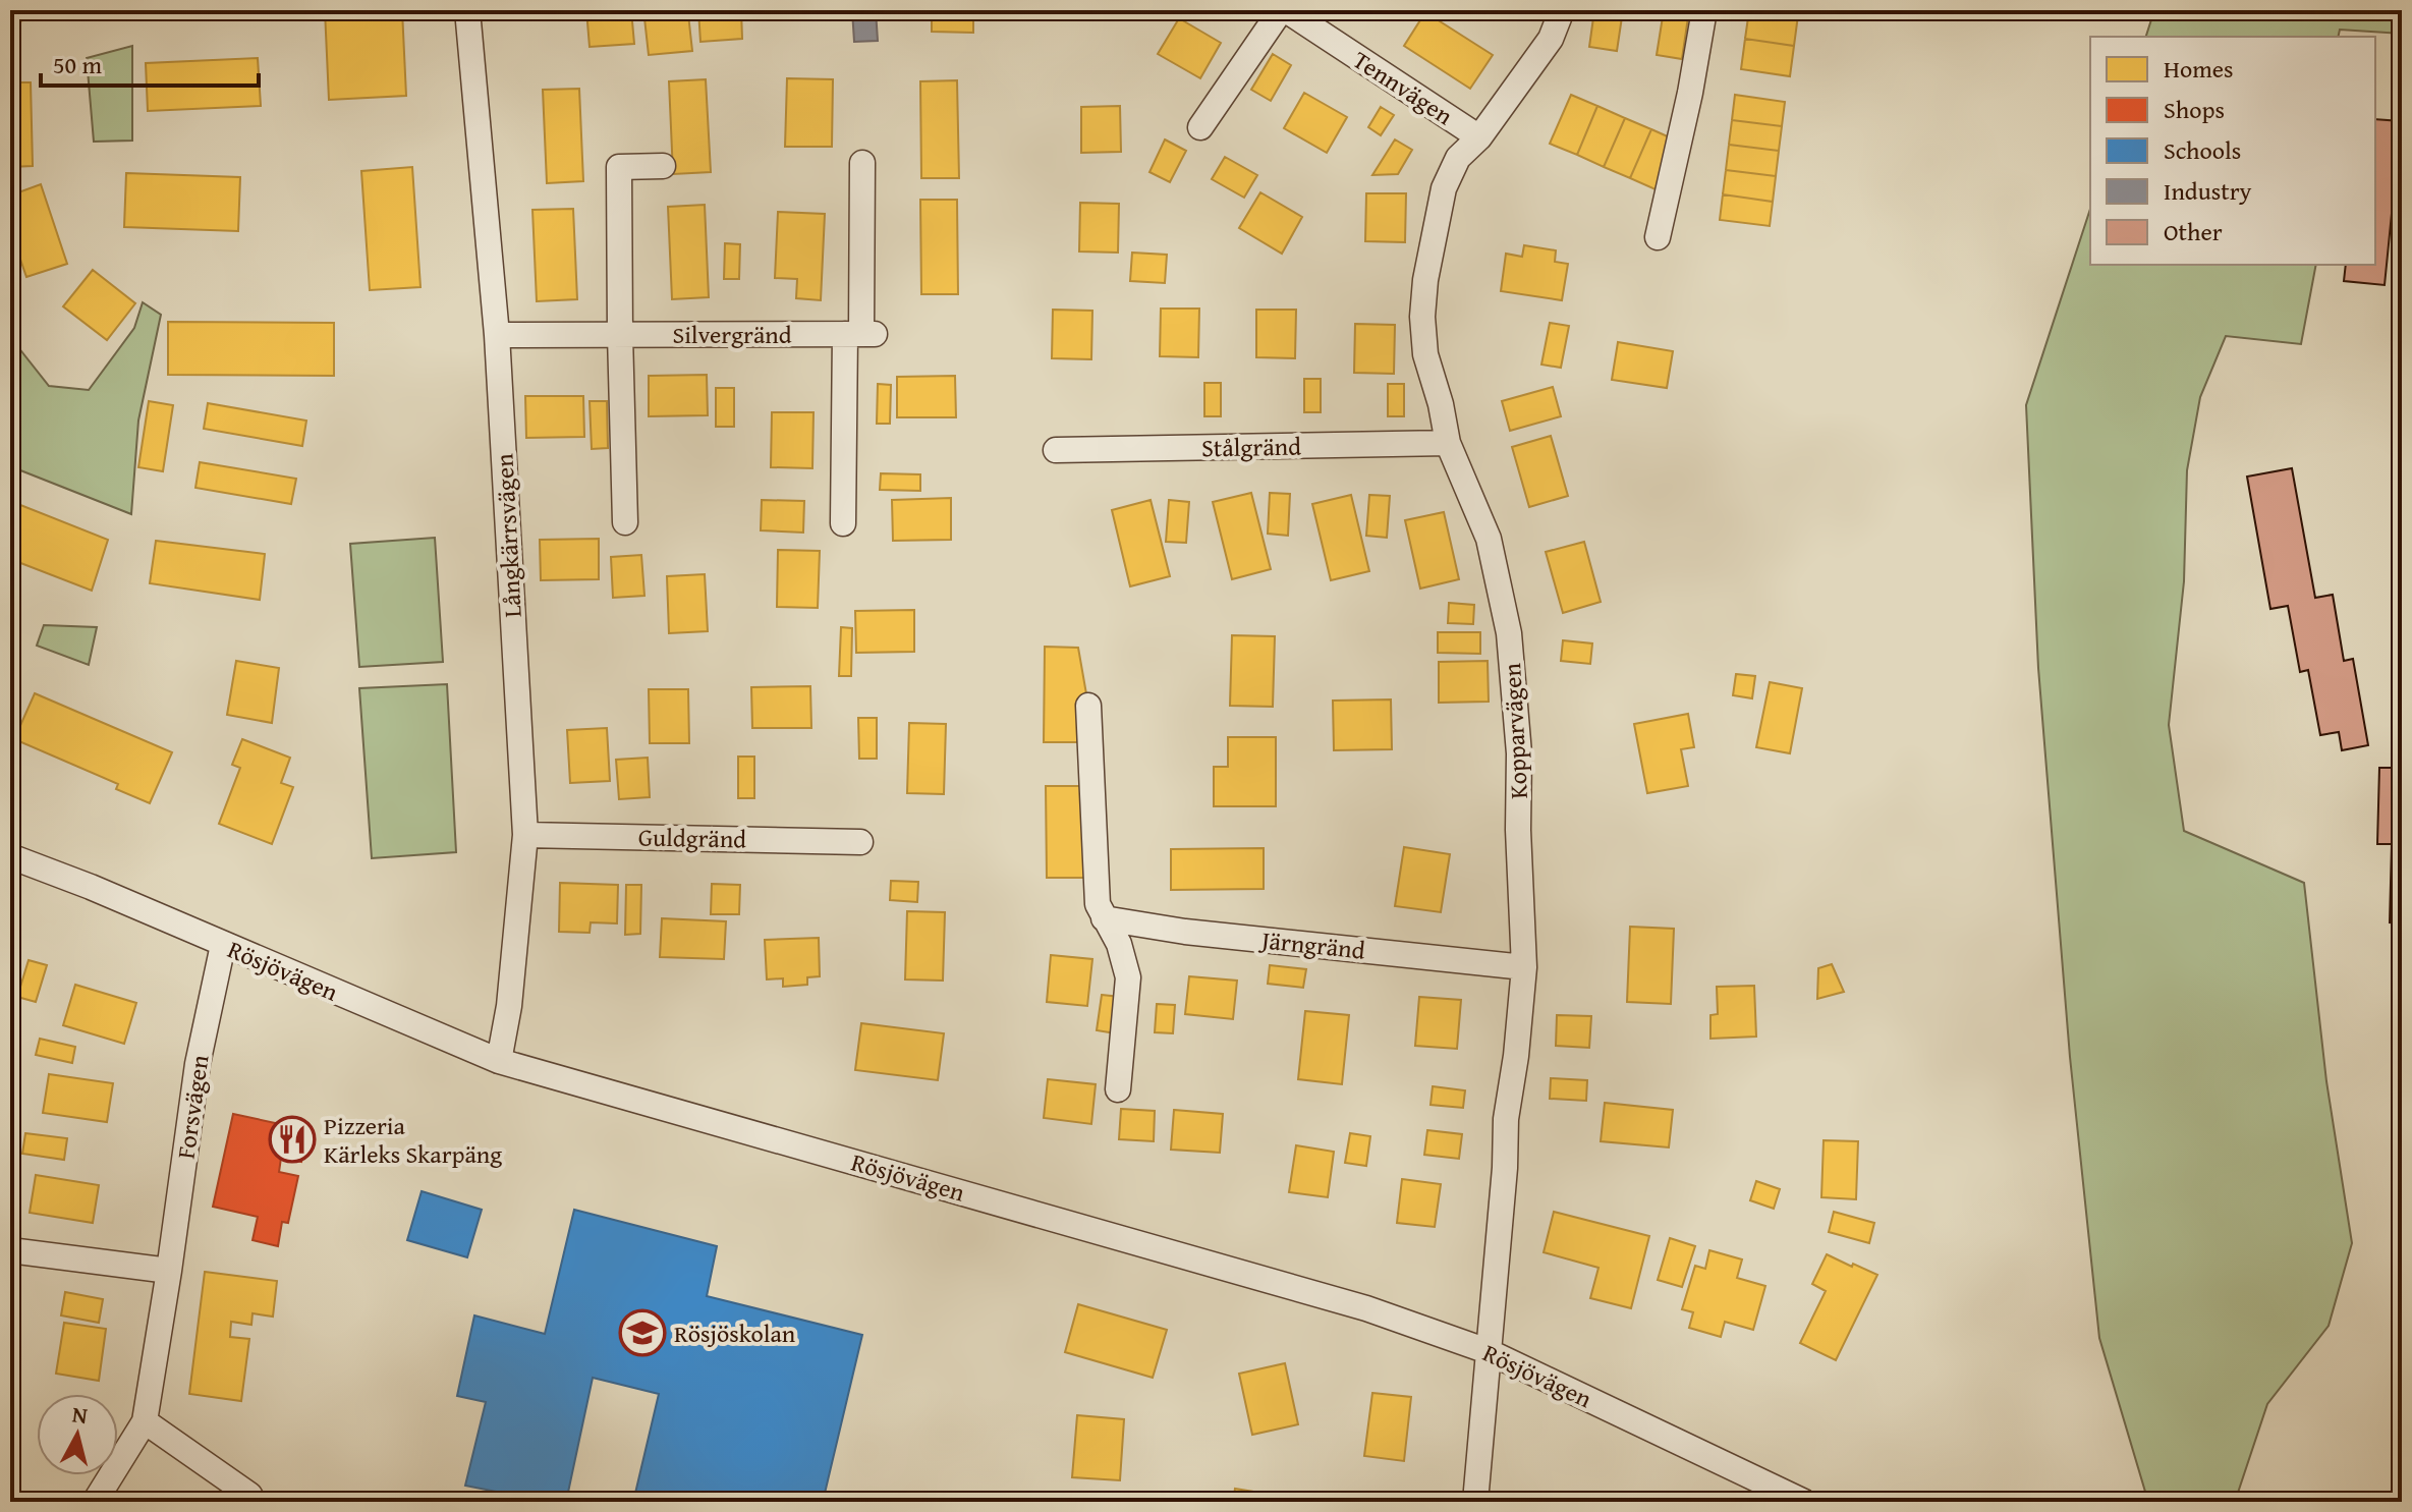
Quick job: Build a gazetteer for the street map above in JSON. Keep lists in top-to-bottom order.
{
  "streets": {
    "street": [
      "Tennvägen",
      "Silvergränd",
      "Stålgränd",
      "Långkärrsvägen",
      "Kopparvägen",
      "Guldgränd",
      "Järngränd",
      "Rösjövägen",
      "Forsvägen"
    ]
  },
  "crossings": [
    ["Tennvägen", "Kopparvägen"],
    ["Silvergränd", "Långkärrsvägen"],
    ["Stålgränd", "Kopparvägen"],
    ["Långkärrsvägen", "Guldgränd"],
    ["Långkärrsvägen", "Rösjövägen"],
    ["Kopparvägen", "Järngränd"],
    ["Kopparvägen", "Rösjövägen"],
    ["Rösjövägen", "Forsvägen"]
  ],
  "places": {
    "restaurant": ["Pizzeria Kärleks Skarpäng"],
    "school or university": ["Rösjöskolan"]
  },
  "legend": [
    "Homes",
    "Shops",
    "Schools",
    "Industry",
    "Other"
  ],
  "scale_bar": "50 m",
  "north": "top"
}
